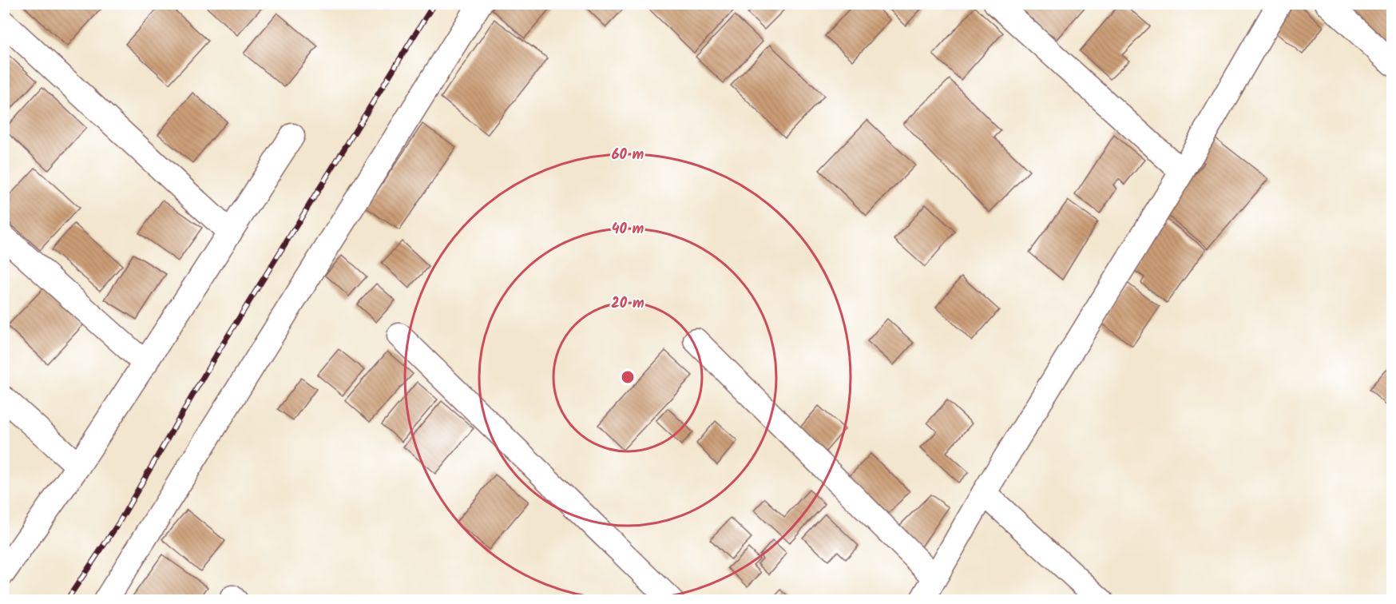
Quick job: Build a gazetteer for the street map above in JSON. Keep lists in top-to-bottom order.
{
  "rings": ["60 m", "40 m", "20 m"]
}
